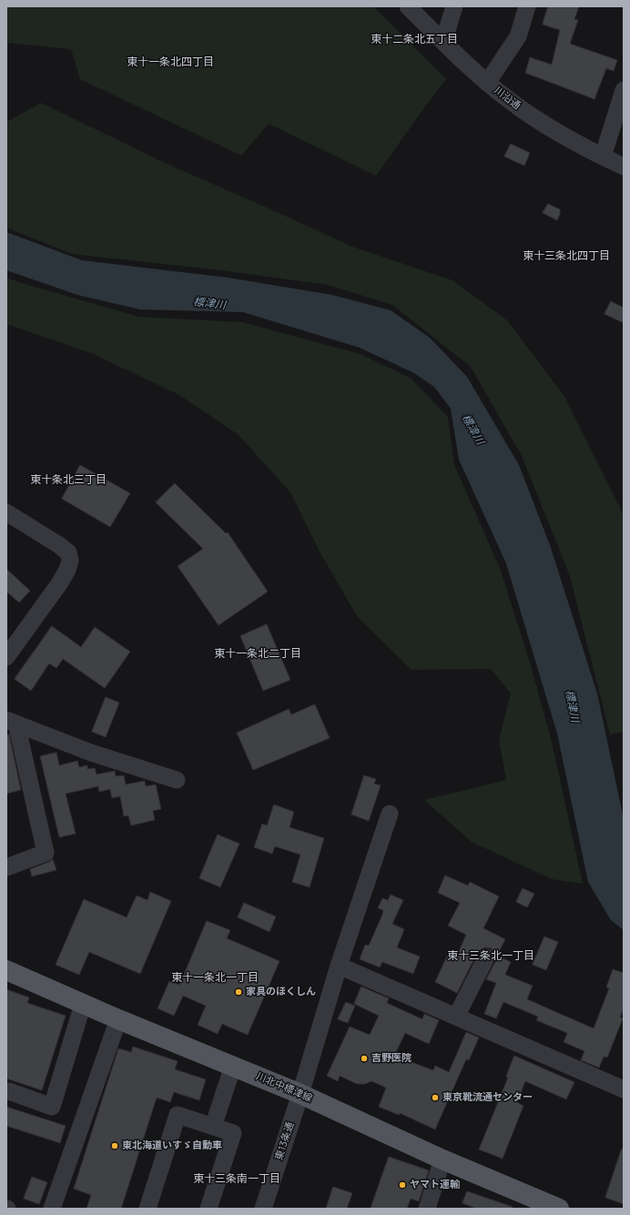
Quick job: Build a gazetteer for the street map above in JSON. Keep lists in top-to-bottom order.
{
  "streets": {
    "main road": ["川北中標津線"],
    "street": ["川沿通", "東13条通"]
  },
  "crossings": [
    ["川北中標津線", "東13条通"]
  ],
  "districts": [
    "東十二条北五丁目",
    "東十一条北四丁目",
    "東十三条北四丁目",
    "東十条北三丁目",
    "東十一条北二丁目",
    "東十三条北一丁目",
    "東十一条北一丁目",
    "東十三条南一丁目"
  ],
  "water": ["標津川"],
  "places": [
    "家具のほくしん",
    "吉野医院",
    "東京靴流通センター",
    "東北海道いすゞ自動車",
    "ヤマト運輸"
  ]
}
